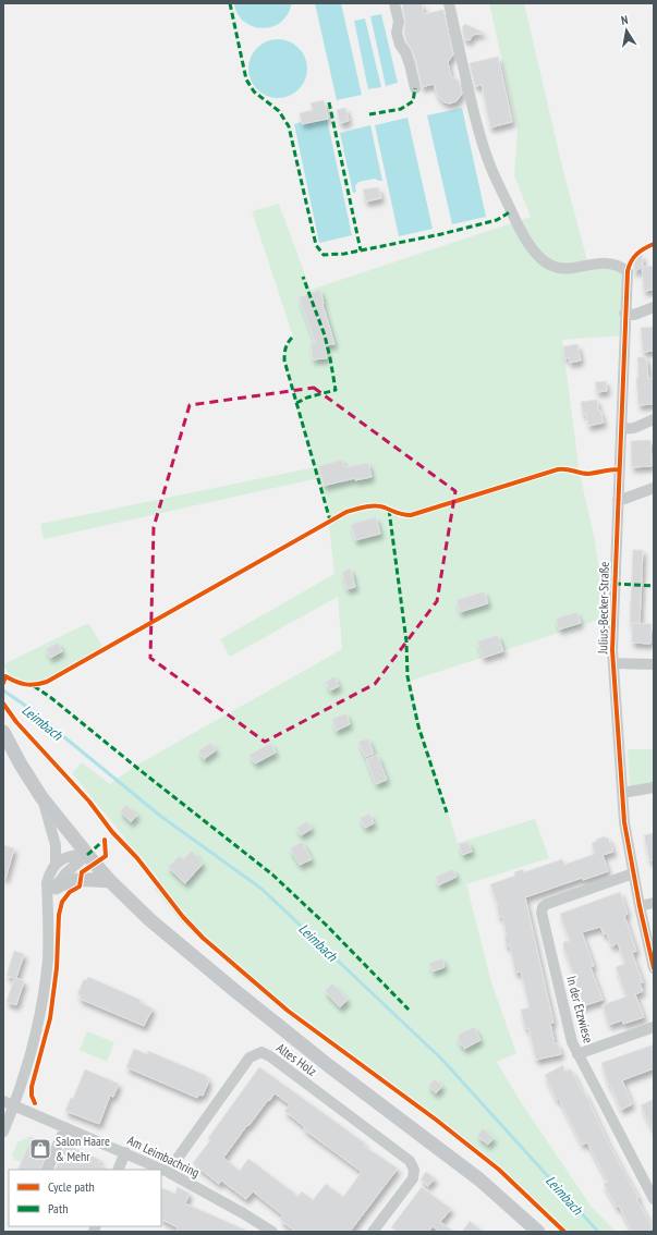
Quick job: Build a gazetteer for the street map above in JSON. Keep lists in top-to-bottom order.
{
  "streets": {
    "street": [
      "Julius-Becker-Straße",
      "In der Etzwiese",
      "Altes Holz",
      "Am Leimbachring"
    ]
  },
  "crossings": [
    ["Julius-Becker-Straße", "In der Etzwiese"],
    ["Altes Holz", "Am Leimbachring"]
  ],
  "water": ["Leimbach"],
  "places": {
    "shop": ["Salon Haare & Mehr"]
  },
  "legend": ["Cycle path", "Path"],
  "north": "top"
}
